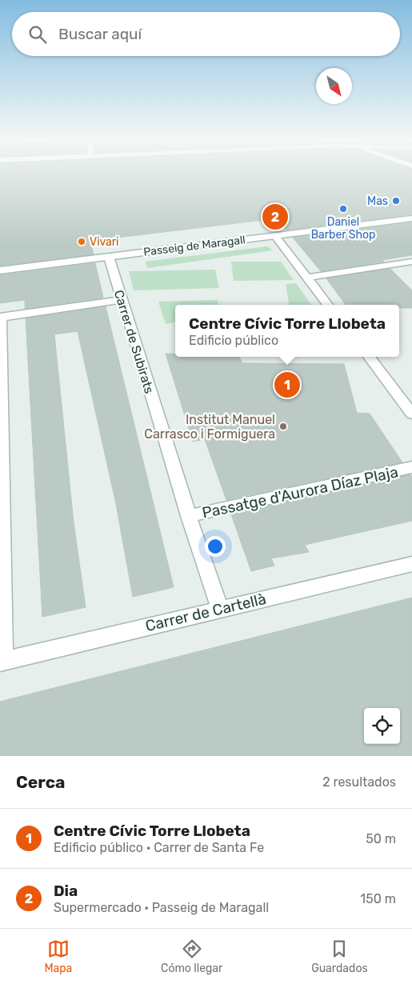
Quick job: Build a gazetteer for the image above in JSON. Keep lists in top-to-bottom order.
{
  "streets": {
    "street": [
      "Passeig de Maragall",
      "Carrer de Subirats",
      "Passatge d'Aurora Díaz Plaja",
      "Carrer de Cartellà"
    ]
  },
  "crossings": [
    ["Passeig de Maragall", "Carrer de Subirats"],
    ["Carrer de Subirats", "Passatge d'Aurora Díaz Plaja"],
    ["Carrer de Subirats", "Carrer de Cartellà"]
  ],
  "places": [
    "Mas",
    "Daniel Barber Shop",
    "Vivari",
    "Institut Manuel Carrasco i Formiguera"
  ],
  "north": "bottom right",
  "page": {
    "search": "Buscar aquí",
    "pins": ["2", "1"],
    "popup": ["Centre Cívic Torre Llobeta", "Edificio público"],
    "heading": ["Cerca", "2 resultados"],
    "list": [
      {
        "mark": "1",
        "name": "Centre Cívic Torre Llobeta",
        "note": "Edificio público · Carrer de Santa Fe",
        "value": "50 m"
      },
      {
        "mark": "2",
        "name": "Dia",
        "note": "Supermercado · Passeig de Maragall",
        "value": "150 m"
      }
    ],
    "nav": ["Mapa", "Cómo llegar", "Guardados"]
  }
}
